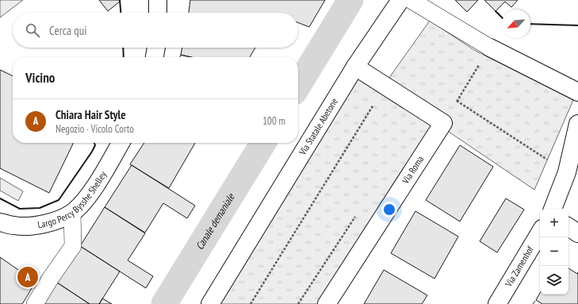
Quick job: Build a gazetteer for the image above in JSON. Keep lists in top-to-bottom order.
{
  "streets": {
    "street": [
      "Via Statale Abetone",
      "Via Roma",
      "Largo Percy Bysshe Shelley",
      "Via Zamenhof"
    ]
  },
  "water": ["Canale demaniale"],
  "north": "bottom left",
  "page": {
    "search": "Cerca qui",
    "heading": "Vicino",
    "list": [
      {
        "mark": "A",
        "name": "Chiara Hair Style",
        "note": "Negozio · Vicolo Corto",
        "value": "100 m"
      }
    ],
    "map_buttons": ["+", "−"],
    "pins": "A"
  }
}
